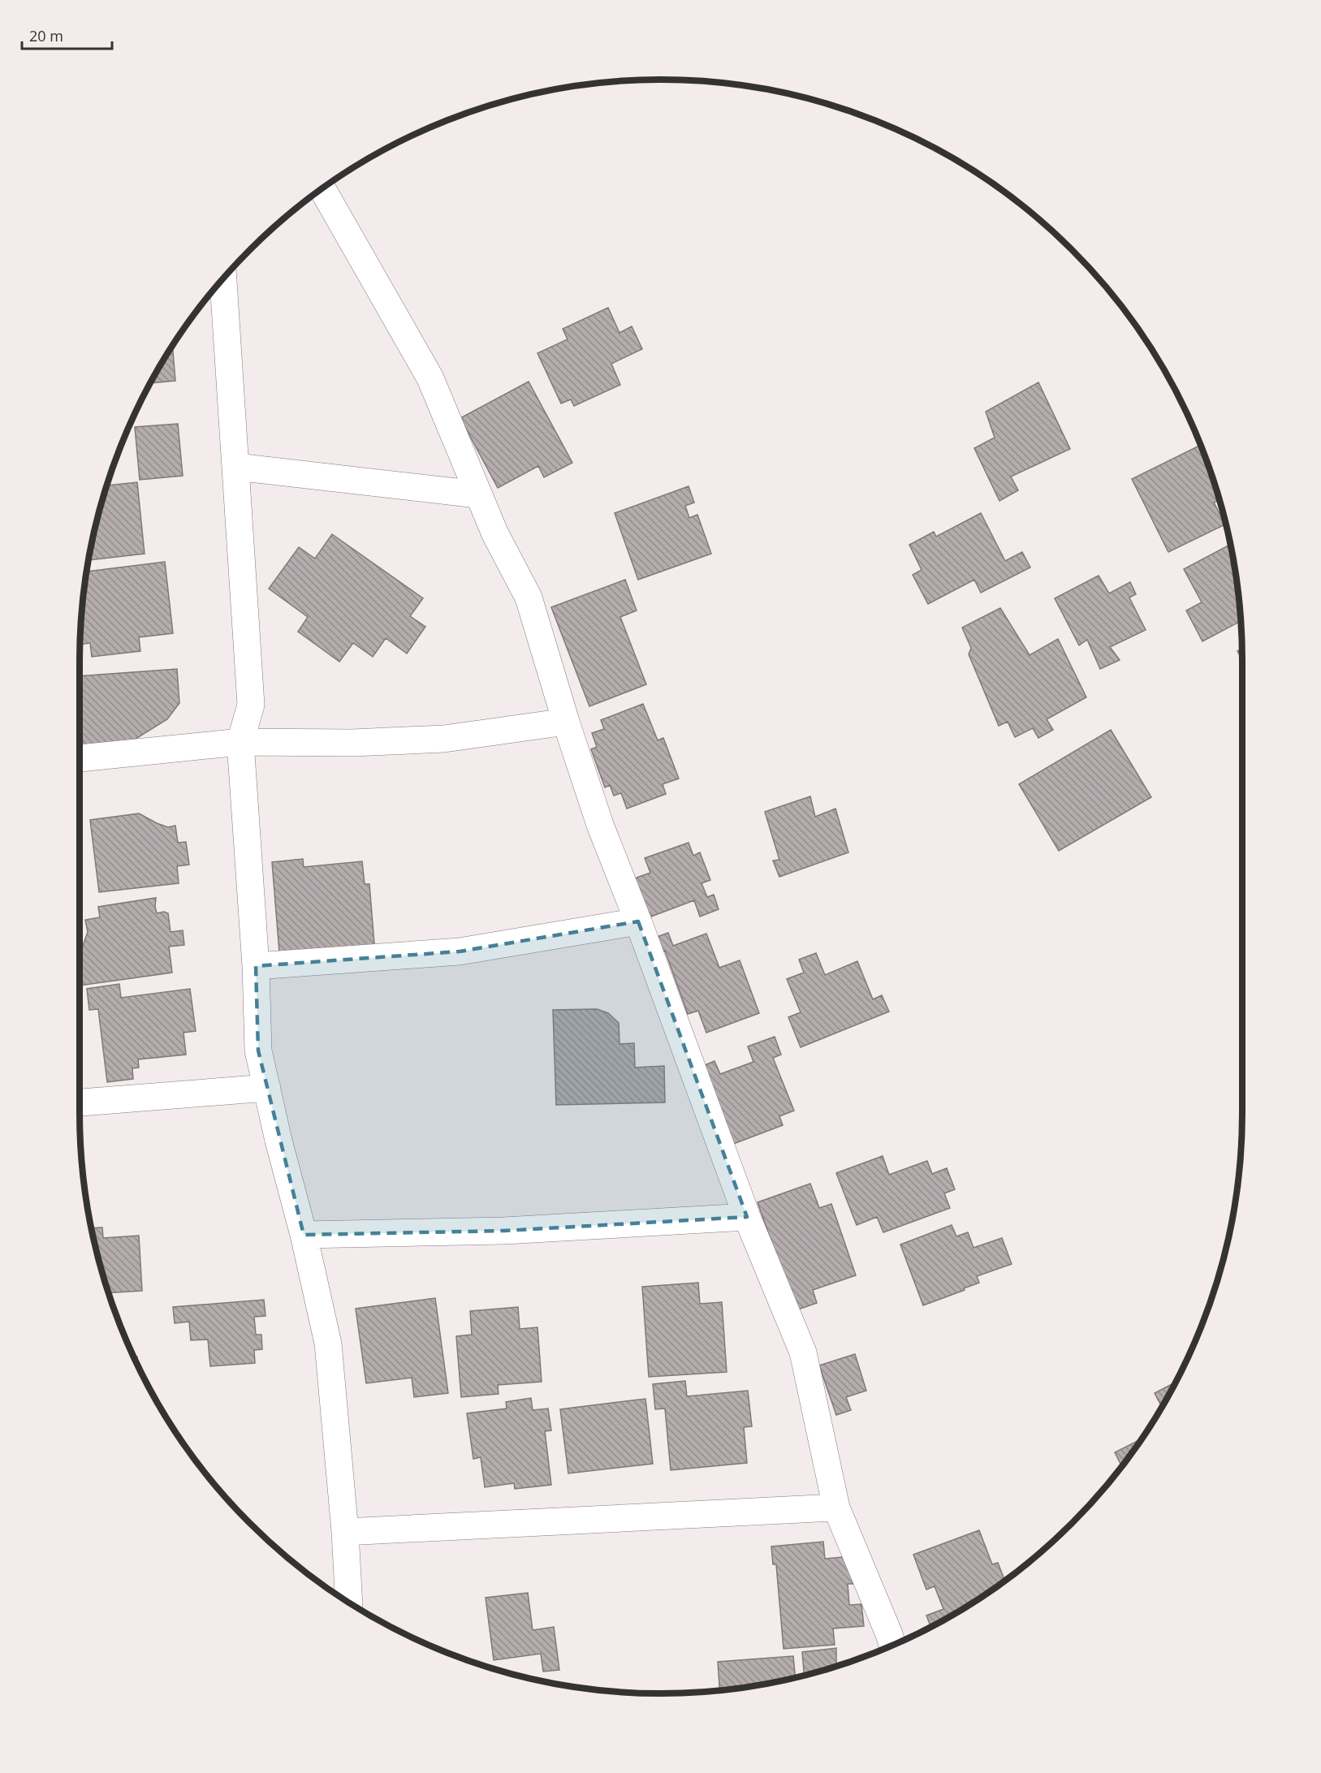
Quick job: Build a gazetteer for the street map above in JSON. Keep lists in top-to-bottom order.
{
  "scale_bar": "20 m"
}
